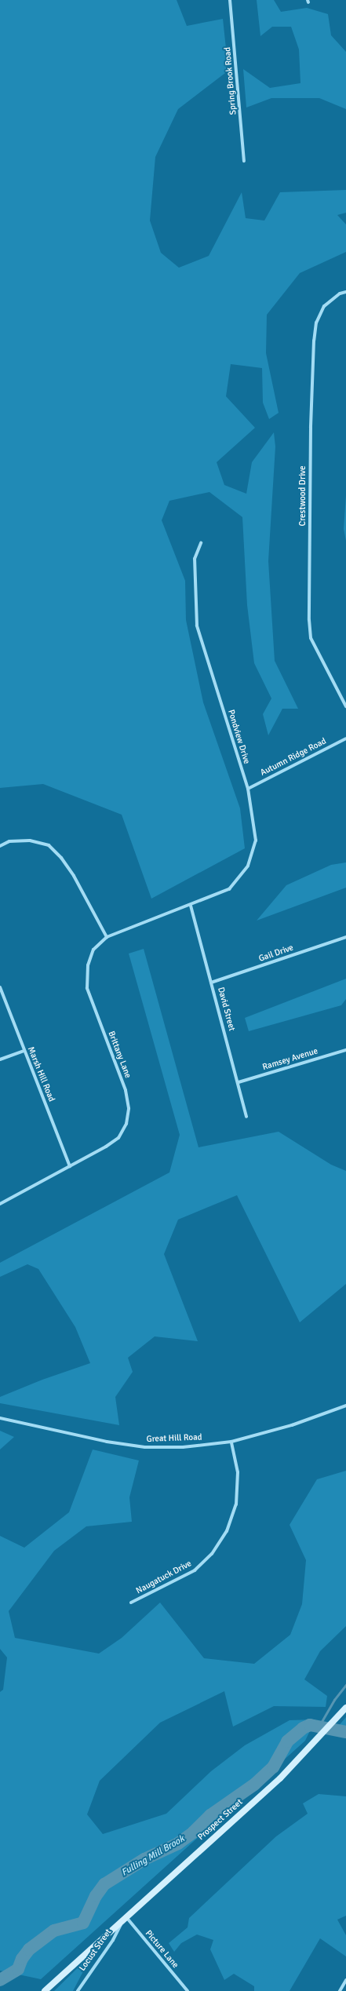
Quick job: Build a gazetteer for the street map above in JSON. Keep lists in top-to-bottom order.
{
  "streets": {
    "main road": ["Prospect Street"],
    "street": [
      "Spring Brook Road",
      "Crestwood Drive",
      "Pondview Drive",
      "Autumn Ridge Road",
      "Gail Drive",
      "David Street",
      "Brittany Lane",
      "Ramsey Avenue",
      "Marsh Hill Road",
      "Great Hill Road",
      "Naugatuck Drive",
      "Picture Lane",
      "Locust Street"
    ]
  },
  "crossings": [
    ["Pondview Drive", "Autumn Ridge Road"],
    ["Pondview Drive", "David Street"],
    ["Pondview Drive", "Brittany Lane"],
    ["Gail Drive", "David Street"],
    ["David Street", "Brittany Lane"],
    ["David Street", "Ramsey Avenue"],
    ["Brittany Lane", "Marsh Hill Road"],
    ["Great Hill Road", "Naugatuck Drive"],
    ["Prospect Street", "Picture Lane"],
    ["Prospect Street", "Locust Street"],
    ["Picture Lane", "Locust Street"]
  ],
  "water": ["Fulling Mill Brook"]
}
